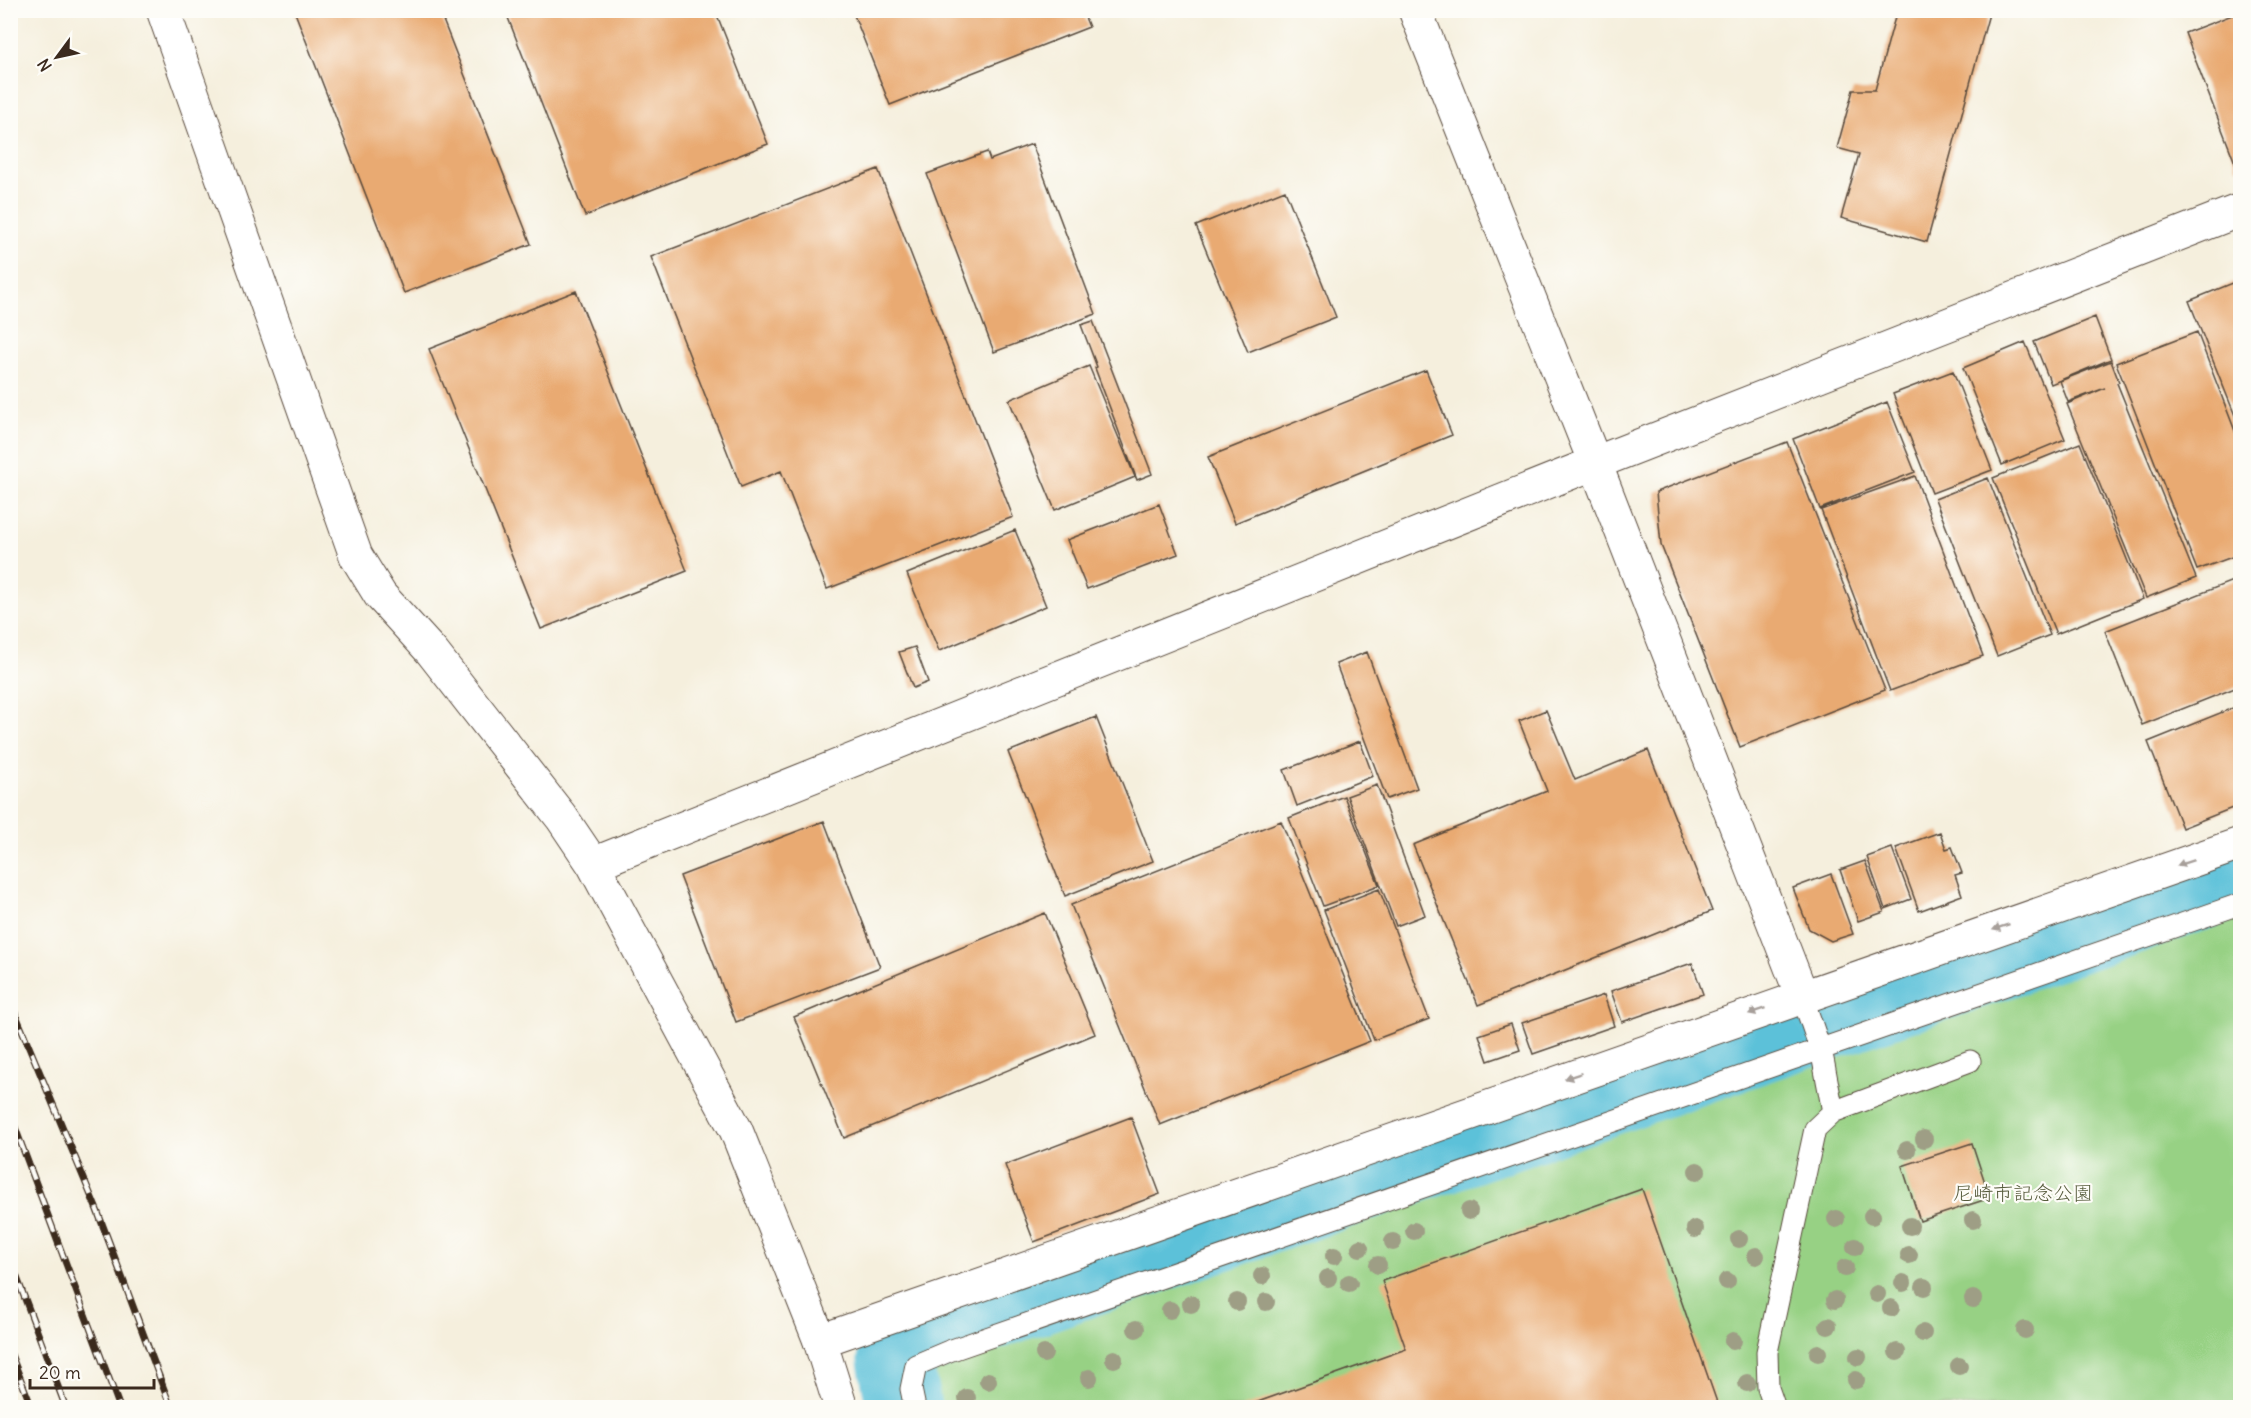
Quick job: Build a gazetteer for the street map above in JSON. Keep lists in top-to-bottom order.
{
  "parks": ["尼崎市記念公園"],
  "scale_bar": "20 m",
  "north": "bottom left"
}
